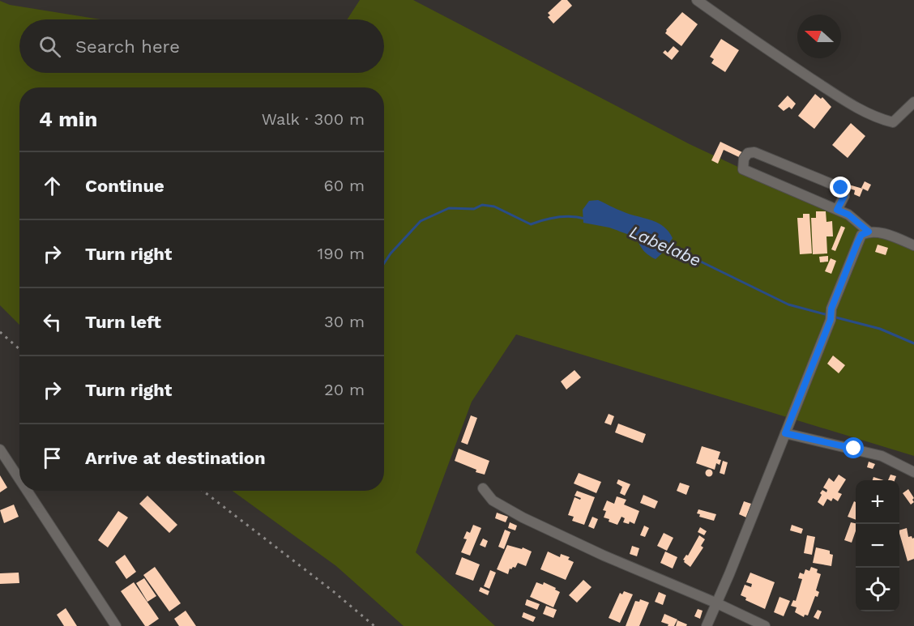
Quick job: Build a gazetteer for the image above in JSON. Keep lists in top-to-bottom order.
{
  "water": ["Labelabe"],
  "north": "left",
  "page": {
    "search": "Search here",
    "heading": ["4 min", "Walk · 300 m"],
    "list": [
      ["Continue", "60 m"],
      ["Turn right", "190 m"],
      ["Turn left", "30 m"],
      ["Turn right", "20 m"],
      "Arrive at destination"
    ],
    "map_buttons": ["+", "−"]
  }
}
